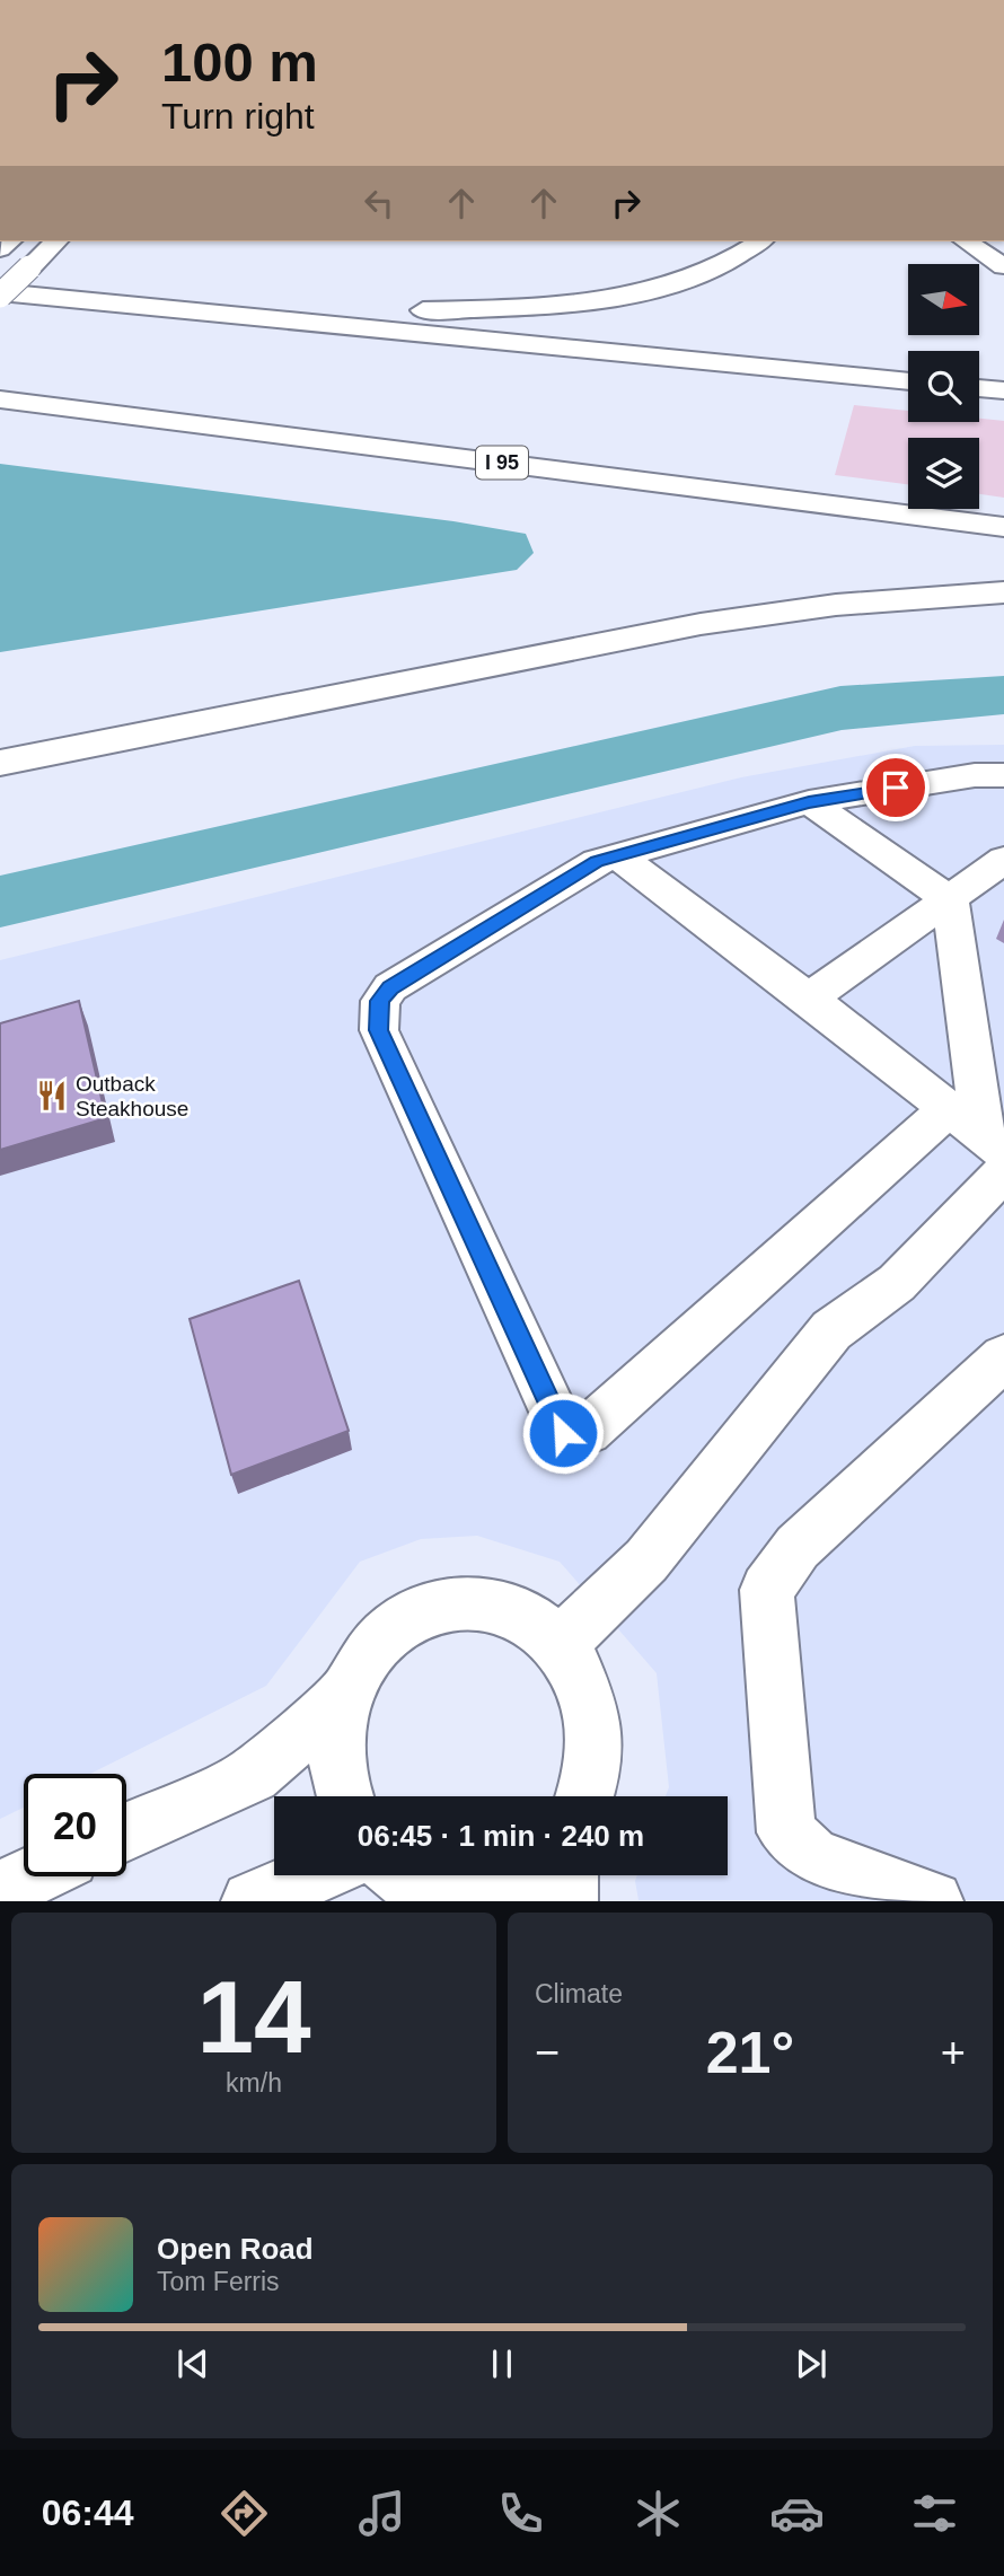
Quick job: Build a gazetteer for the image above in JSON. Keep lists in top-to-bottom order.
{
  "streets": {
    "main road": ["I 95"]
  },
  "places": {
    "restaurant": ["Outback Steakhouse"]
  },
  "north": "right",
  "page": {
    "turn": ["100 m", "Turn right"],
    "limit": "20",
    "trip": "06:45 · 1 min · 240 m",
    "tile": [
      ["14", "km/h"],
      "Climate"
    ],
    "heat": ["−", "21°", "+"],
    "song": ["Open Road", "Tom Ferris"],
    "tabs": "06:44"
  }
}
